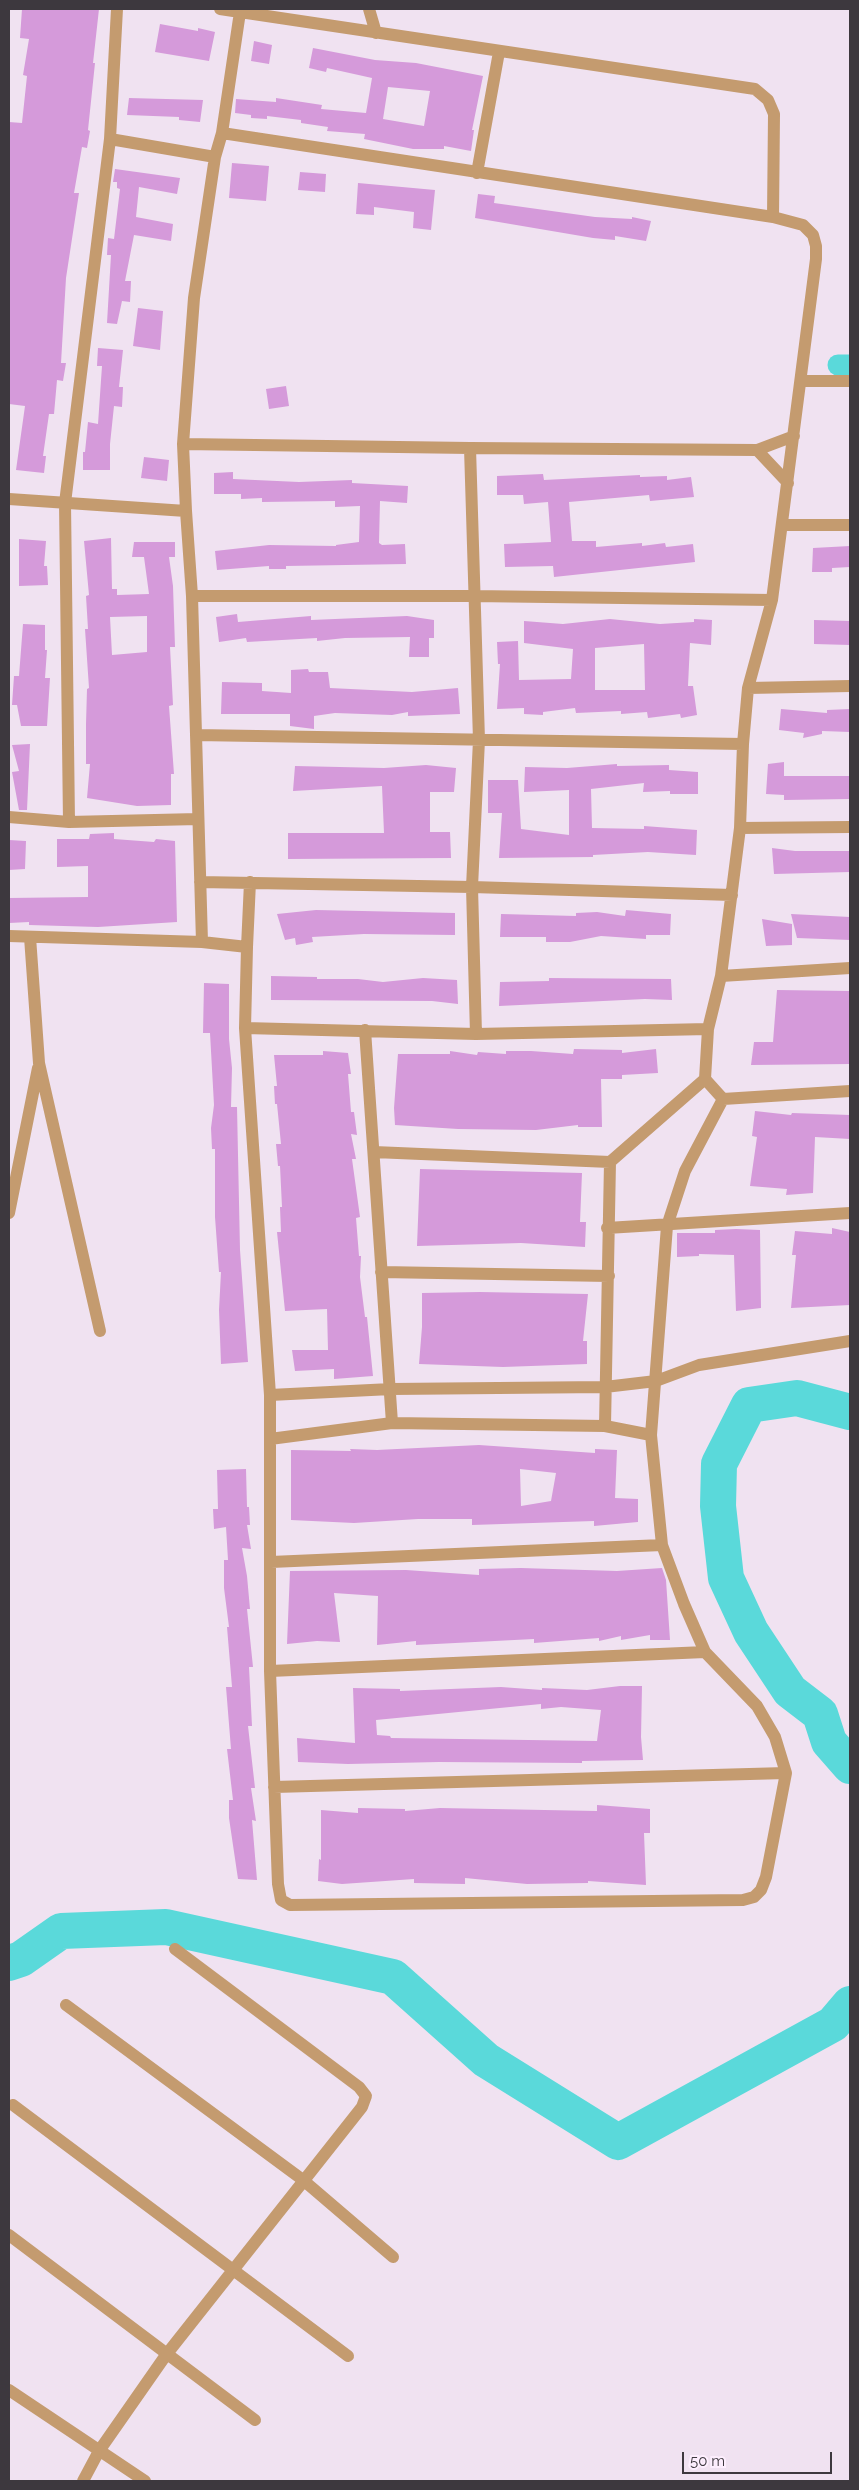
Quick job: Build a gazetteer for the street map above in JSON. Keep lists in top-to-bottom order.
{
  "scale_bar": "50 m"
}
